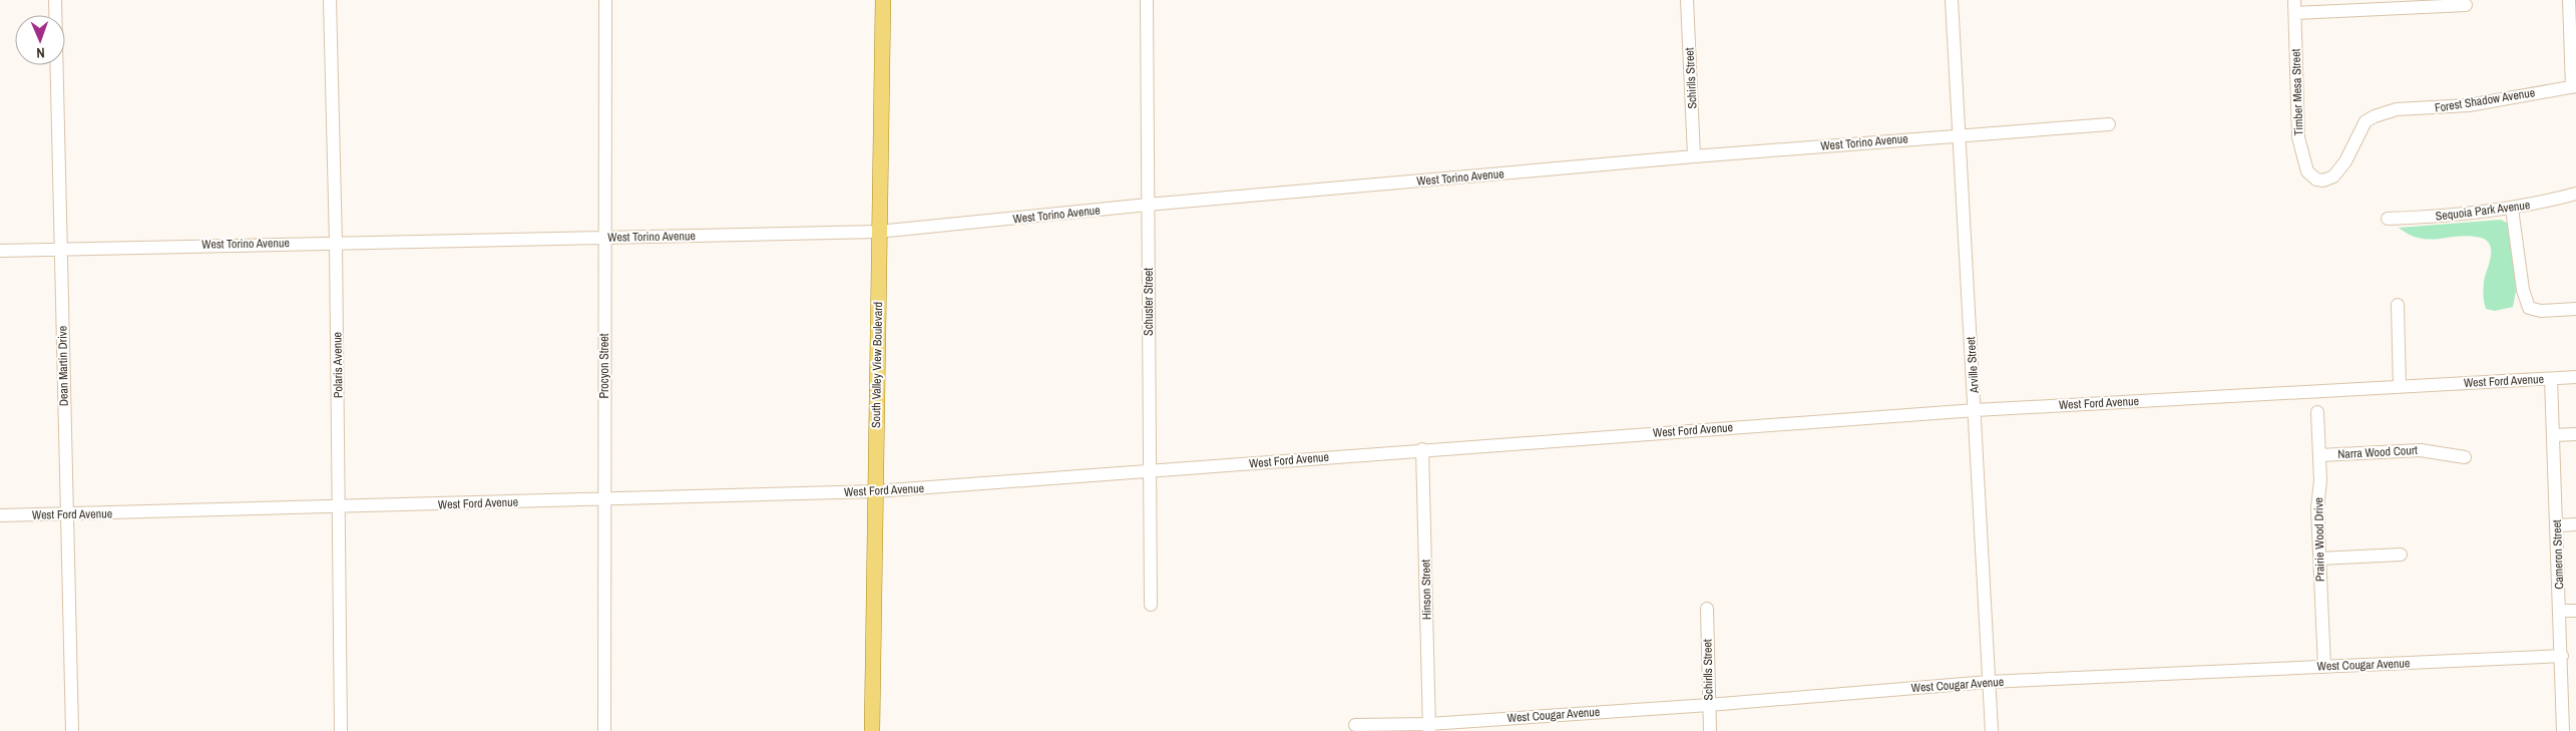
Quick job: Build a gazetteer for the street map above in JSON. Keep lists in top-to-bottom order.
{
  "streets": {
    "main road": ["South Valley View Boulevard"],
    "street": [
      "Schirlls Street",
      "Timber Mesa Street",
      "Forest Shadow Avenue",
      "West Torino Avenue",
      "Sequoia Park Avenue",
      "Schuster Street",
      "Polaris Avenue",
      "Arville Street",
      "Dean Martin Drive",
      "Procyon Street",
      "West Ford Avenue",
      "Narra Wood Court",
      "Prairie Wood Drive",
      "Cameron Street",
      "Hinson Street",
      "West Cougar Avenue"
    ]
  },
  "crossings": [
    ["Schirlls Street", "West Torino Avenue"],
    ["Schirlls Street", "West Cougar Avenue"],
    ["Timber Mesa Street", "Forest Shadow Avenue"],
    ["West Torino Avenue", "Schuster Street"],
    ["West Torino Avenue", "Polaris Avenue"],
    ["West Torino Avenue", "South Valley View Boulevard"],
    ["West Torino Avenue", "Arville Street"],
    ["West Torino Avenue", "Dean Martin Drive"],
    ["West Torino Avenue", "Procyon Street"],
    ["Schuster Street", "West Ford Avenue"],
    ["Polaris Avenue", "West Ford Avenue"],
    ["South Valley View Boulevard", "West Ford Avenue"],
    ["Arville Street", "West Ford Avenue"],
    ["Arville Street", "West Cougar Avenue"],
    ["Dean Martin Drive", "West Ford Avenue"],
    ["Procyon Street", "West Ford Avenue"],
    ["West Ford Avenue", "Cameron Street"],
    ["West Ford Avenue", "Hinson Street"],
    ["Narra Wood Court", "Prairie Wood Drive"],
    ["Prairie Wood Drive", "West Cougar Avenue"],
    ["Cameron Street", "West Cougar Avenue"],
    ["Hinson Street", "West Cougar Avenue"]
  ],
  "north": "bottom"
}
